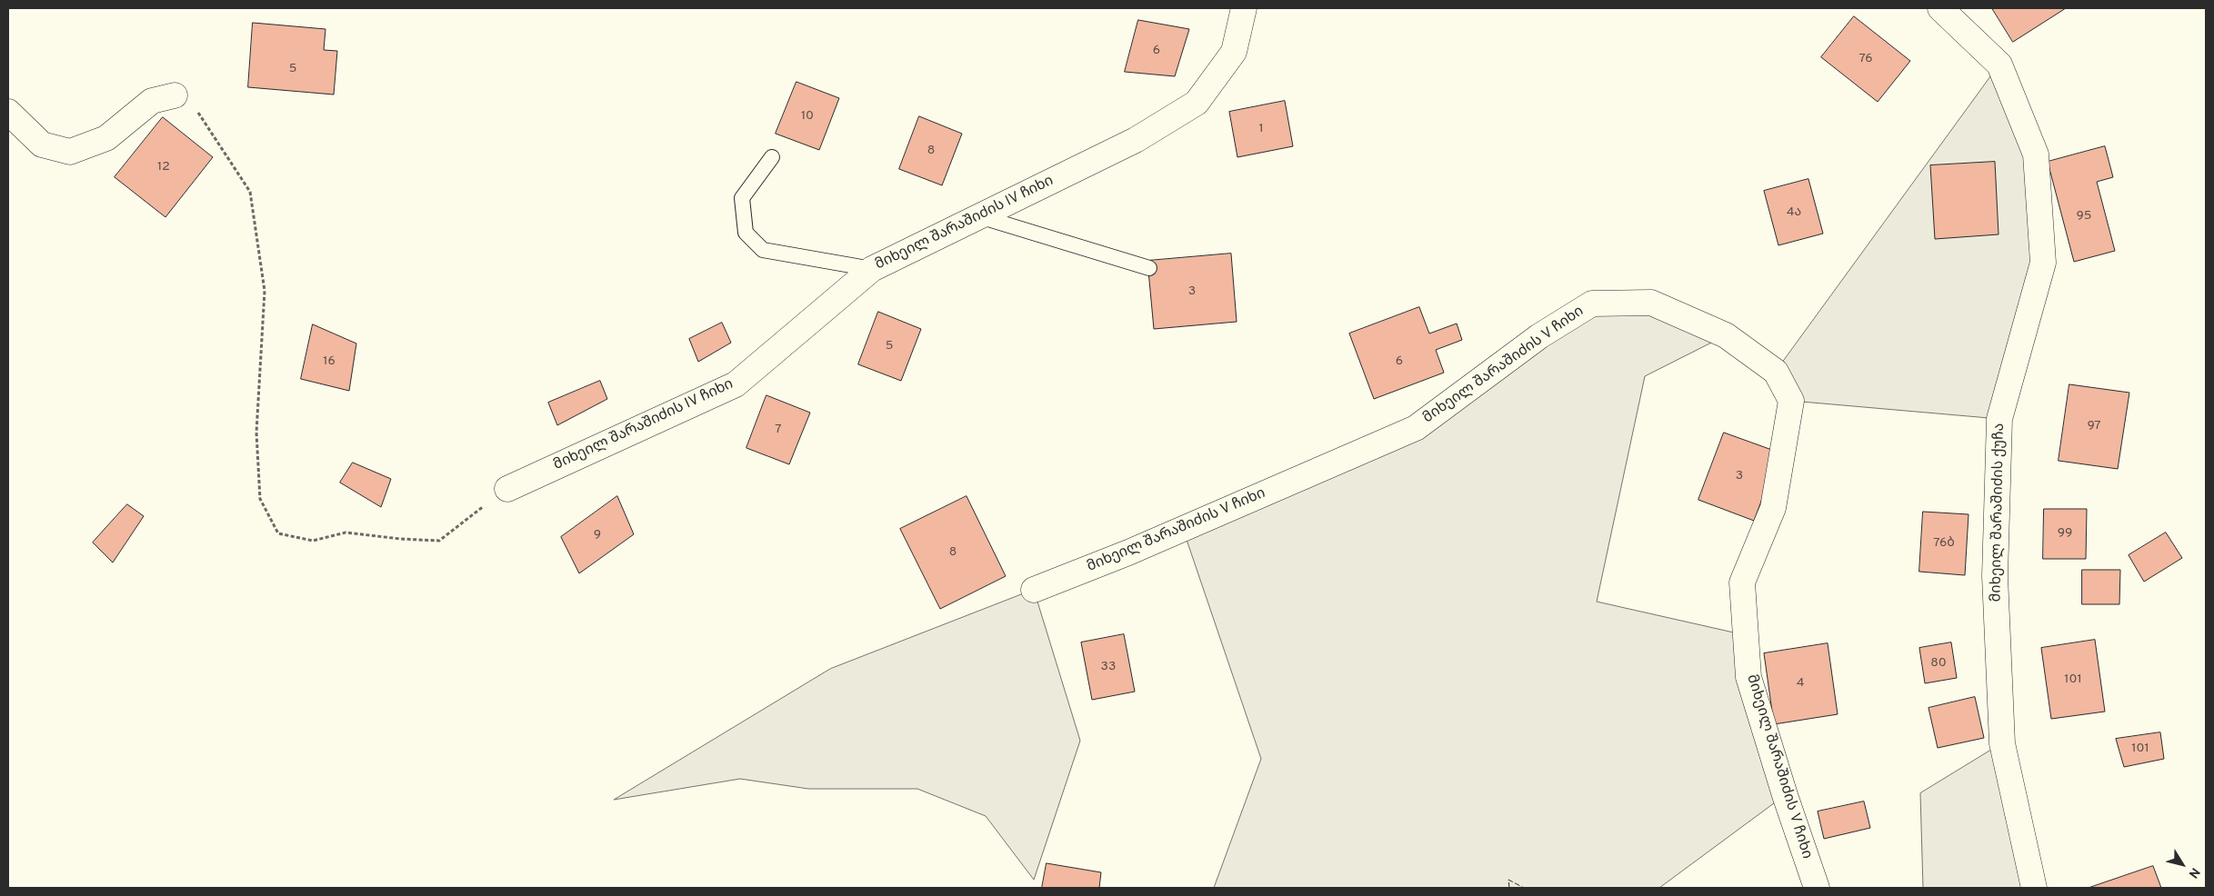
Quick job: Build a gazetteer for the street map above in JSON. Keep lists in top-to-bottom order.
{
  "streets": {
    "street": ["მიხეილ შარაშიძის IV ჩიხი", "მიხეილ შარაშიძის V ჩიხი", "მიხეილ შარაშიძის ქუჩა"]
  },
  "house_numbers": [
    "6",
    "76",
    "5",
    "10",
    "1",
    "8",
    "12",
    "4ა",
    "95",
    "3",
    "5",
    "16",
    "6",
    "97",
    "7",
    "3",
    "99",
    "9",
    "76ბ",
    "8",
    "80",
    "33",
    "101",
    "4",
    "101"
  ],
  "north": "bottom right"
}
